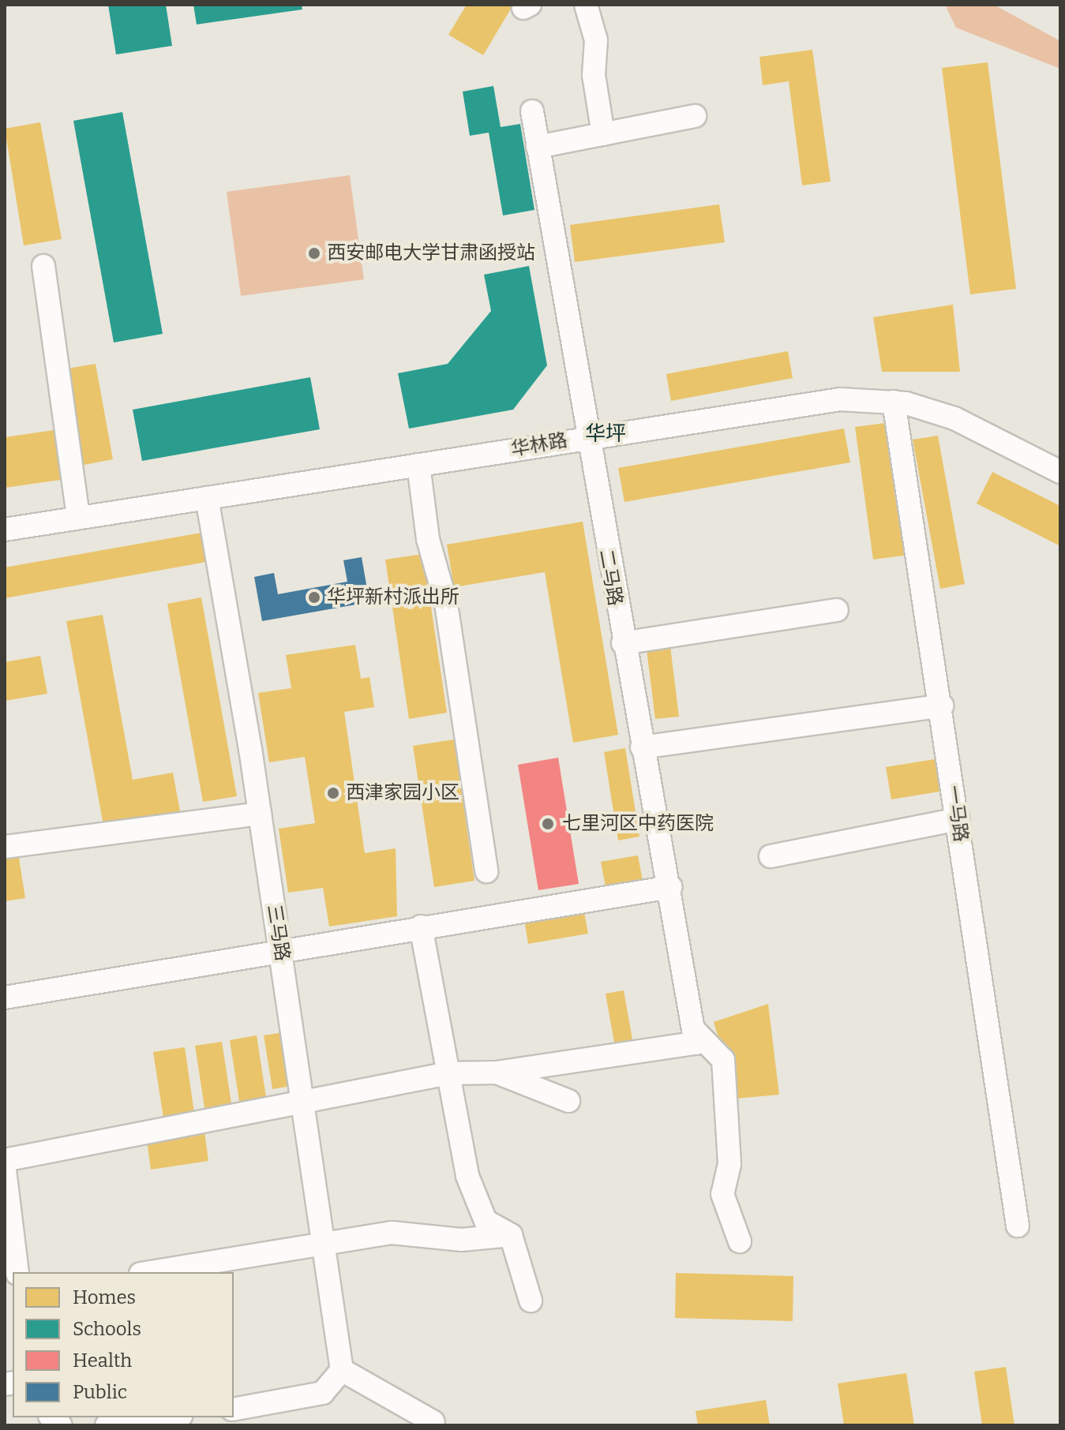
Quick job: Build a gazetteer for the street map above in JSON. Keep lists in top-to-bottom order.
{
  "streets": {
    "street": [
      "华林路",
      "二马路",
      "一马路",
      "三马路"
    ]
  },
  "crossings": [
    ["华林路", "二马路"],
    ["华林路", "一马路"],
    ["华林路", "三马路"]
  ],
  "districts": ["华坪"],
  "places": [
    "西安邮电大学甘肃函授站",
    "华坪新村派出所",
    "西津家园小区",
    "七里河区中药医院"
  ],
  "legend": [
    "Homes",
    "Schools",
    "Health",
    "Public"
  ]
}
